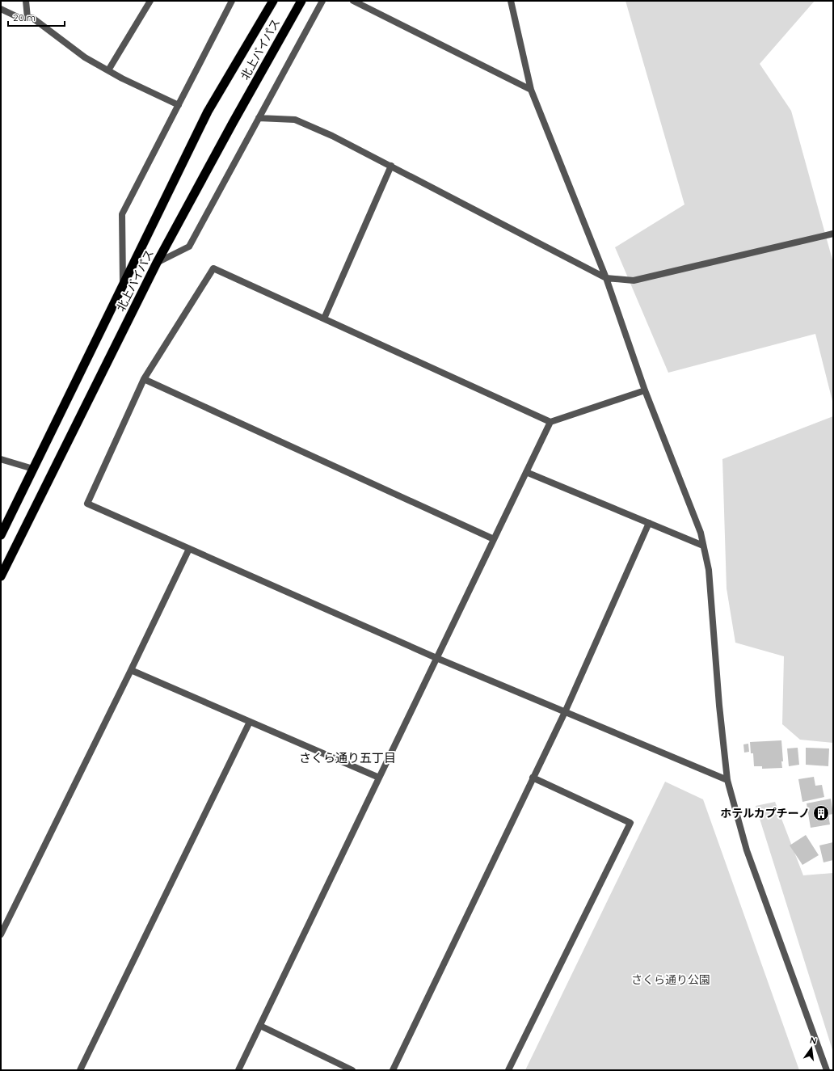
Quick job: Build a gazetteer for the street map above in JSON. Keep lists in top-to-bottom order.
{
  "streets": {
    "highway": ["北上バイパス"]
  },
  "districts": ["さくら通り五丁目"],
  "parks": ["さくら通り公園"],
  "places": {
    "building": ["ホテルカプチーノ"]
  },
  "scale_bar": "20 m",
  "north": "top"
}
